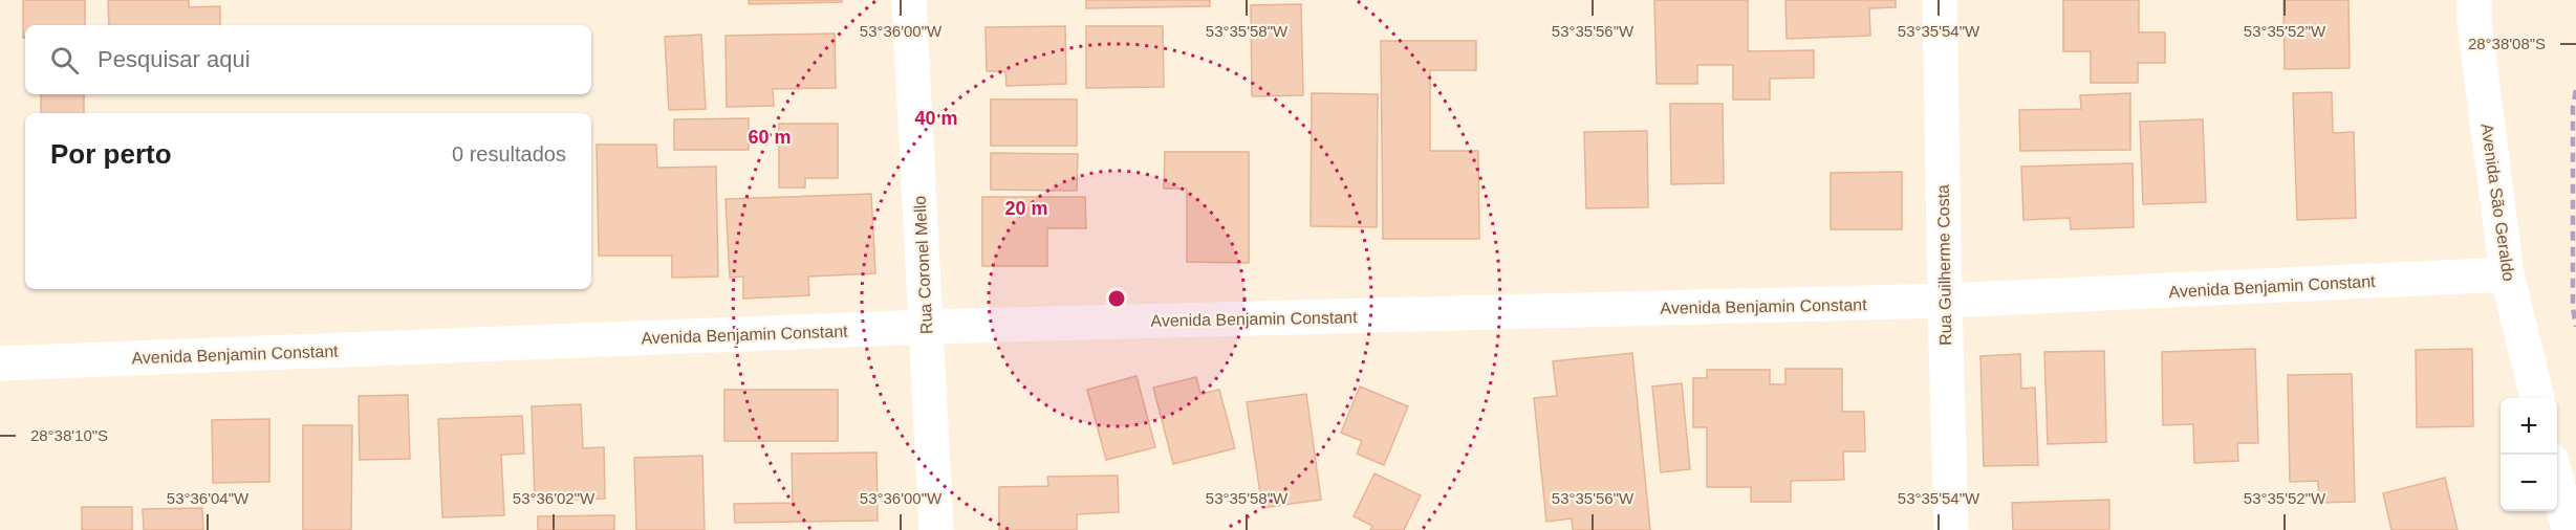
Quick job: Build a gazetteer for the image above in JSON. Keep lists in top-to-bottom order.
{
  "streets": {
    "street": [
      "Avenida São Geraldo",
      "Rua Coronel Mello",
      "Rua Guilherme Costa",
      "Avenida Benjamin Constant"
    ]
  },
  "crossings": [
    ["Avenida São Geraldo", "Avenida Benjamin Constant"],
    ["Rua Coronel Mello", "Avenida Benjamin Constant"],
    ["Rua Guilherme Costa", "Avenida Benjamin Constant"]
  ],
  "page": {
    "search": "Pesquisar aqui",
    "heading": ["Por perto", "0 resultados"],
    "map_buttons": ["+", "−"]
  },
  "coordinates": [
    "53°36'00\"W",
    "53°35'58\"W",
    "53°35'56\"W",
    "53°35'54\"W",
    "53°35'52\"W",
    "28°38'08\"S",
    "28°38'10\"S",
    "53°36'04\"W",
    "53°36'02\"W"
  ],
  "rings": ["40 m", "60 m", "20 m"]
}
